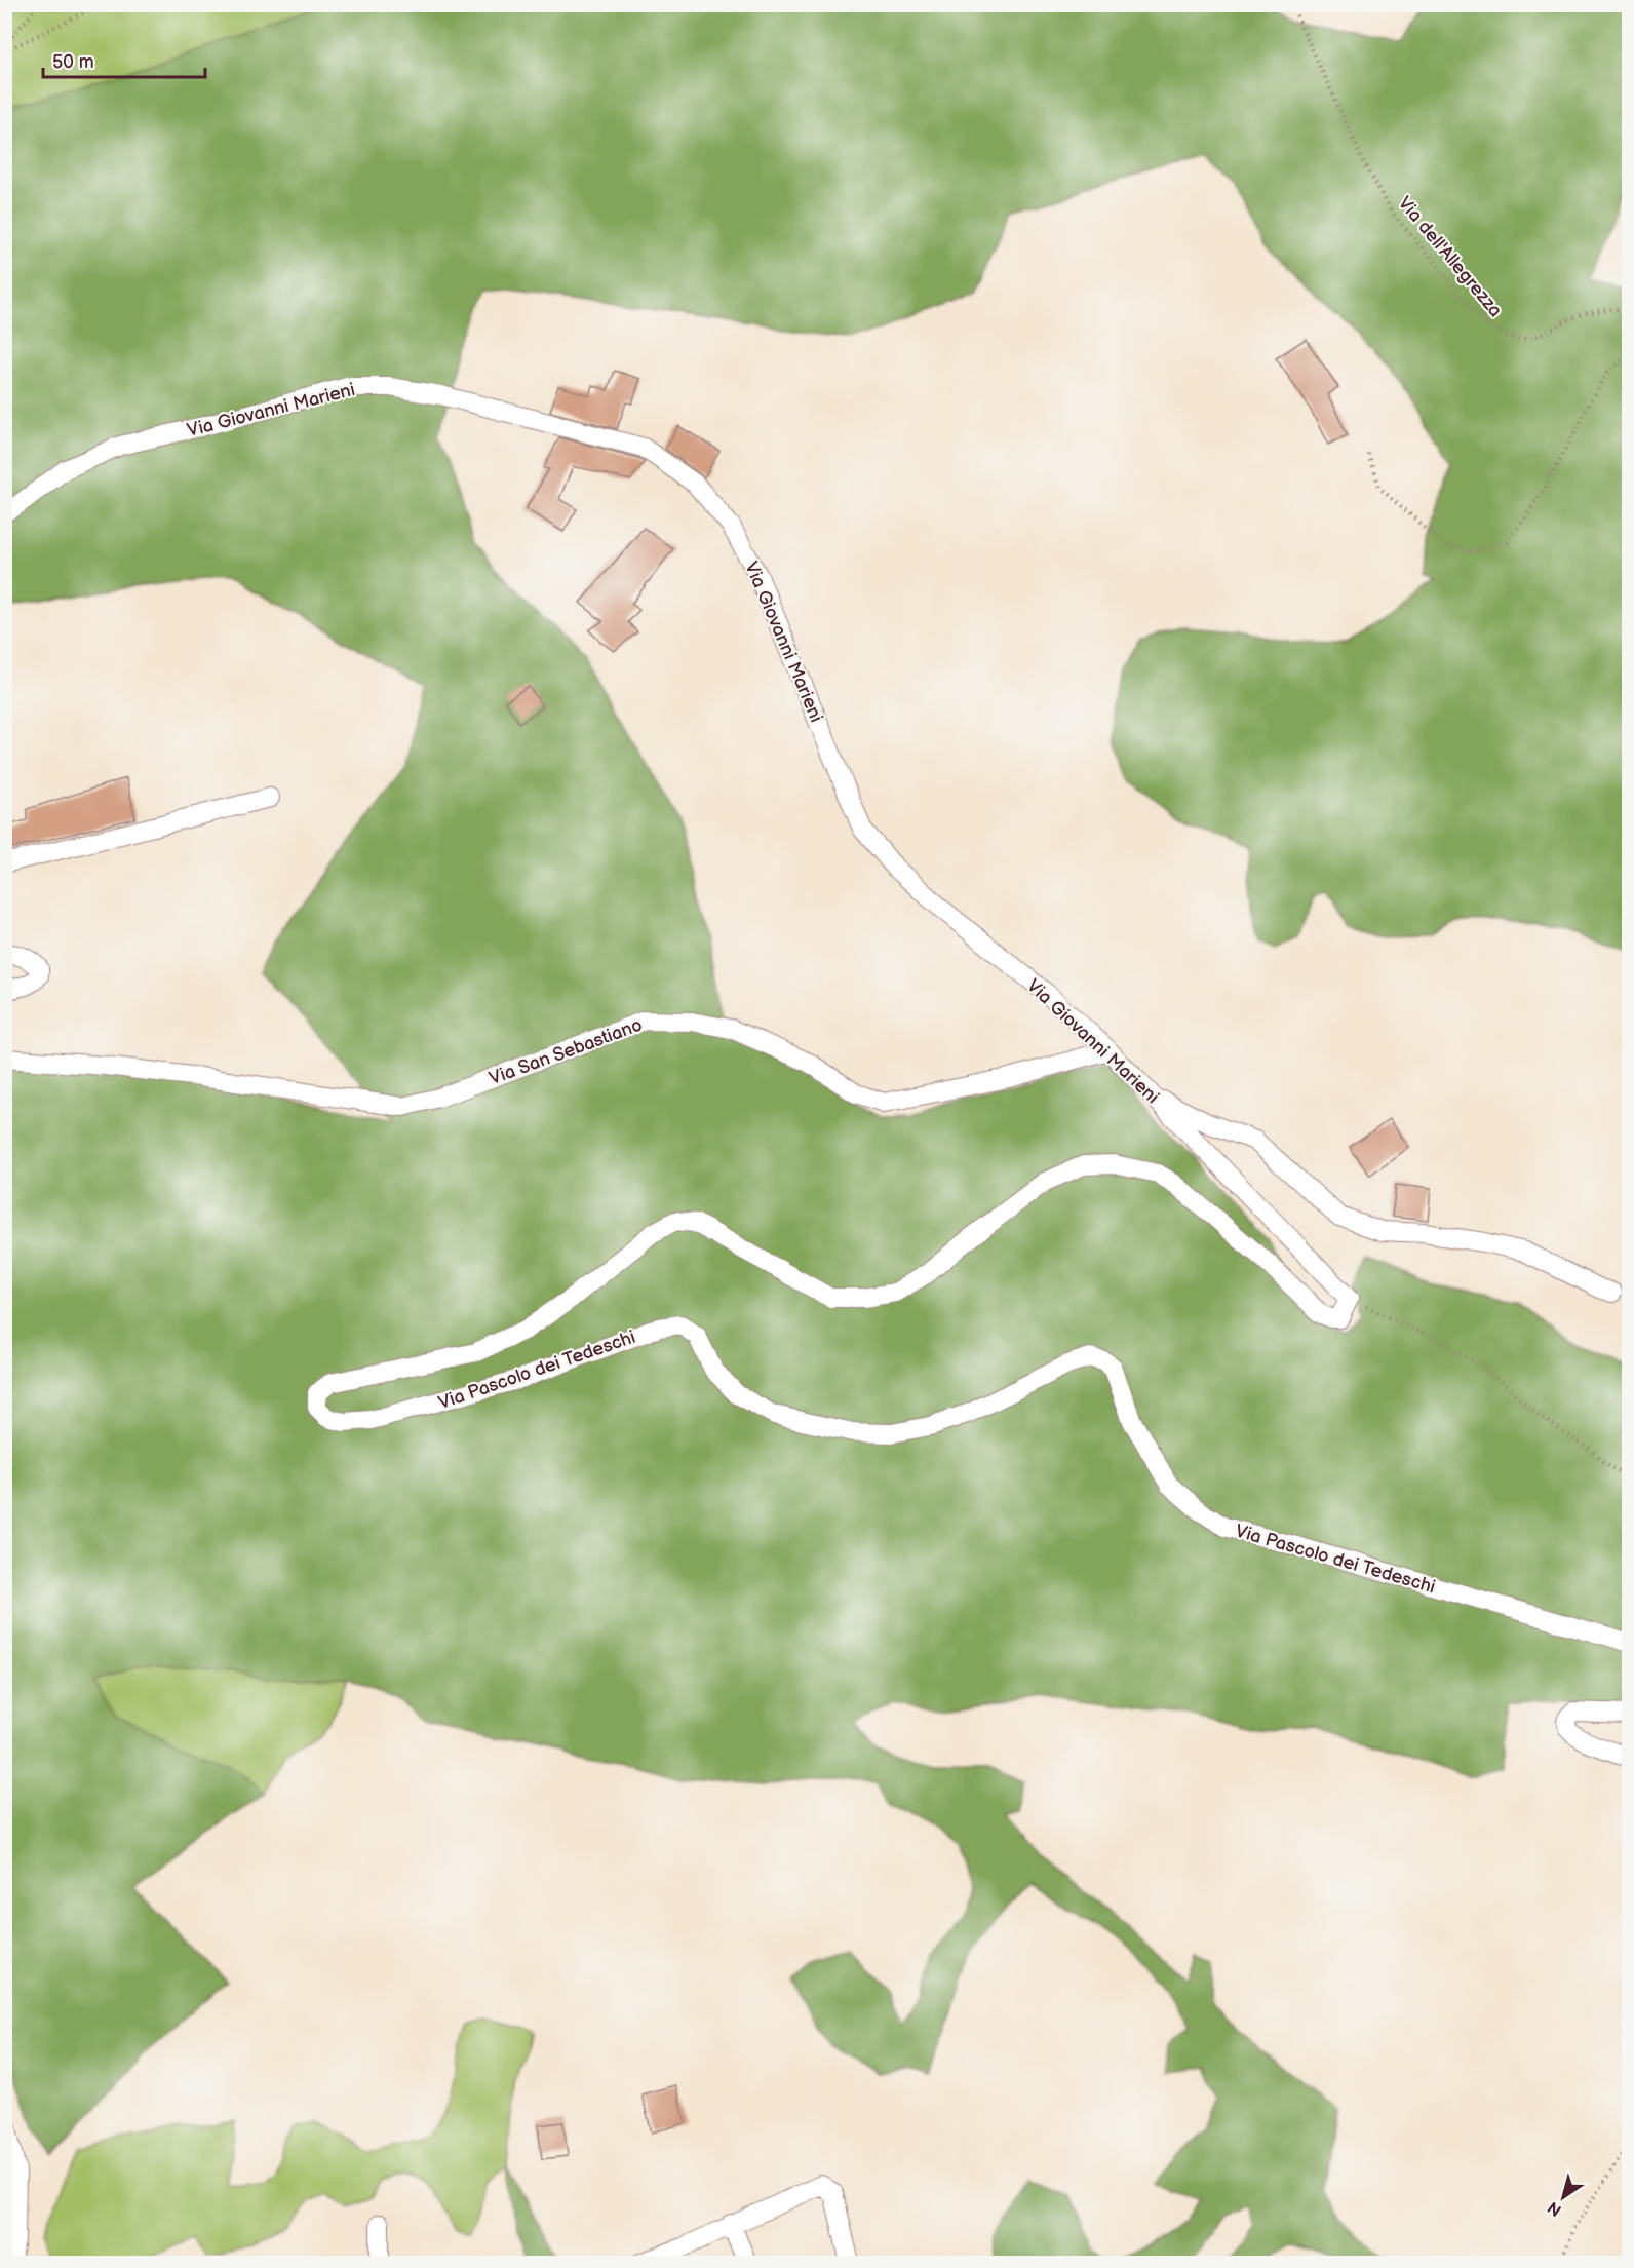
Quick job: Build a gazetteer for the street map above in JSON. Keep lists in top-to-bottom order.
{
  "streets": {
    "street": ["Via Giovanni Marieni", "Via San Sebastiano", "Via Pascolo dei Tedeschi"],
    "path": ["Via dell'Allegrezza"]
  },
  "crossings": [
    ["Via Giovanni Marieni", "Via San Sebastiano"],
    ["Via Giovanni Marieni", "Via Pascolo dei Tedeschi"]
  ],
  "scale_bar": "50 m",
  "north": "bottom left"
}
